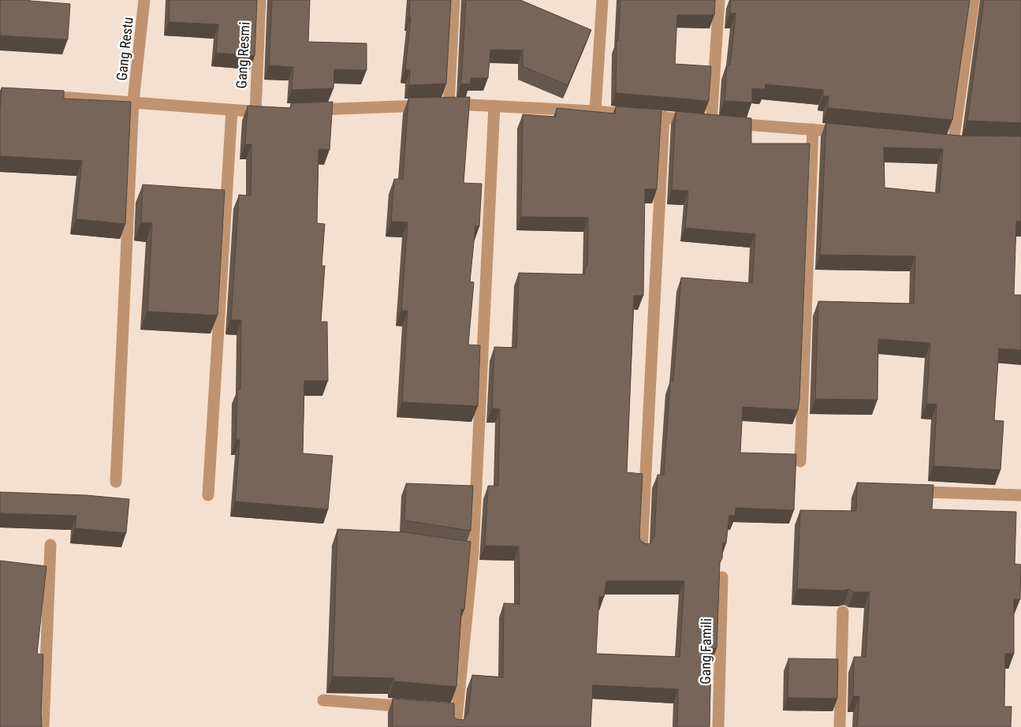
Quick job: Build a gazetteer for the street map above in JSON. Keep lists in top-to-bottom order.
{
  "streets": {
    "street": ["Gang Restu", "Gang Resmi", "Gang Famili"]
  }
}
